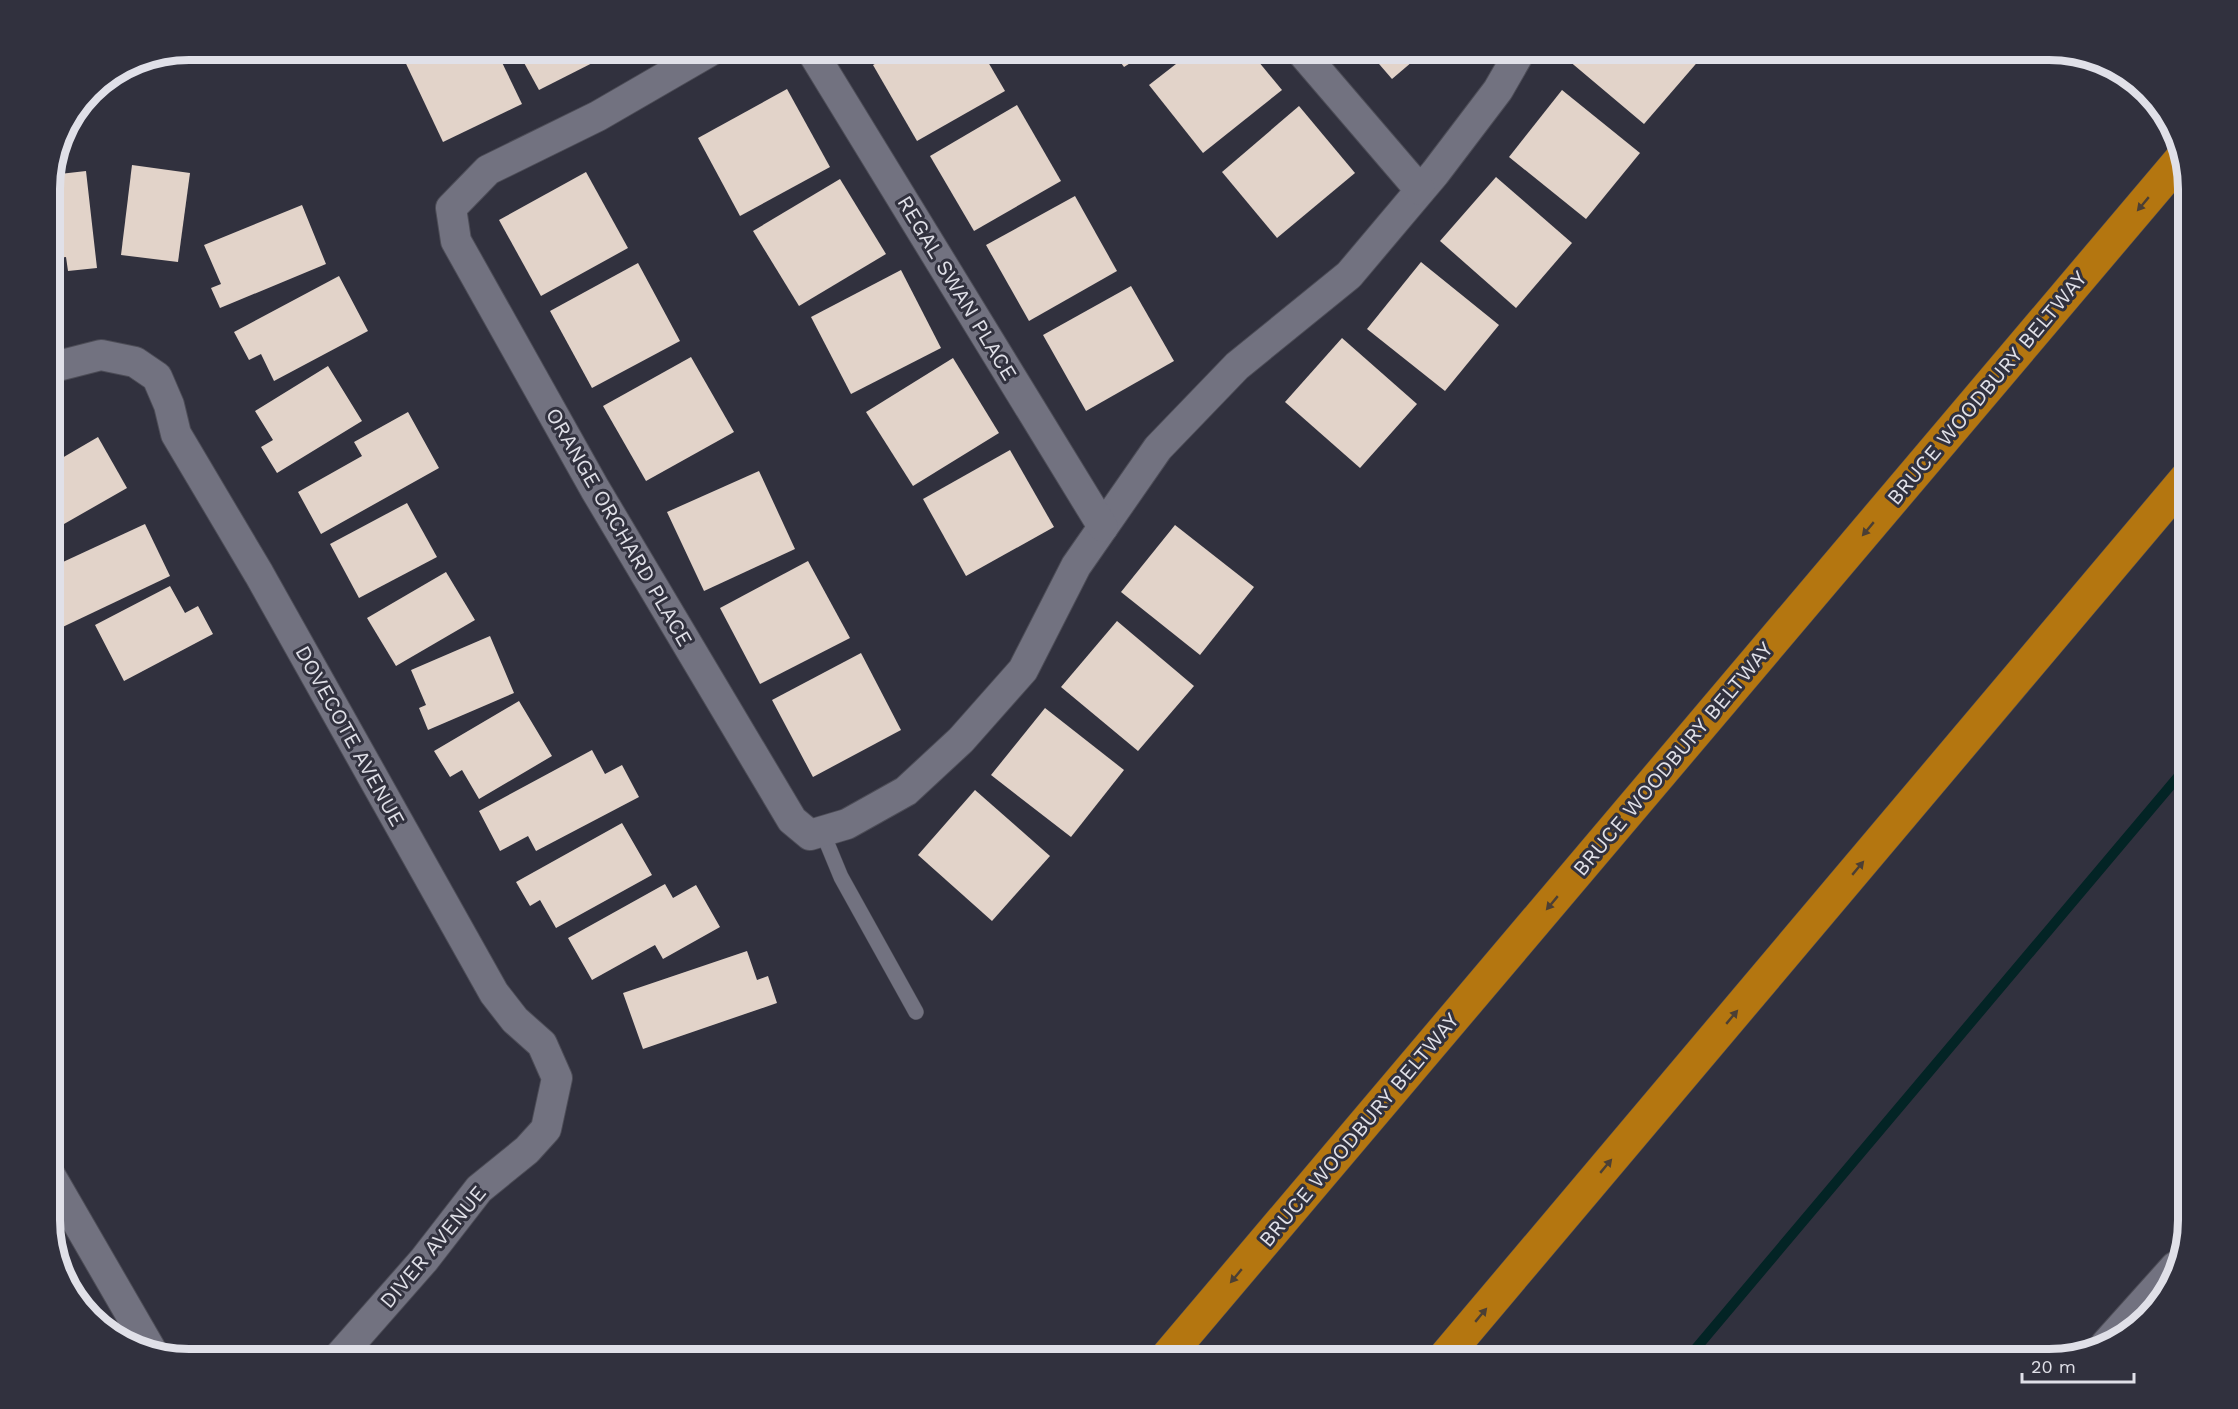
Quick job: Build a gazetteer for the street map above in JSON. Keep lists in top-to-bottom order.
{
  "streets": {
    "highway": ["BRUCE WOODBURY BELTWAY"],
    "street": [
      "REGAL SWAN PLACE",
      "ORANGE ORCHARD PLACE",
      "DOVECOTE AVENUE",
      "DIVER AVENUE"
    ]
  },
  "crossings": [
    ["DOVECOTE AVENUE", "DIVER AVENUE"]
  ],
  "scale_bar": "20 m"
}
